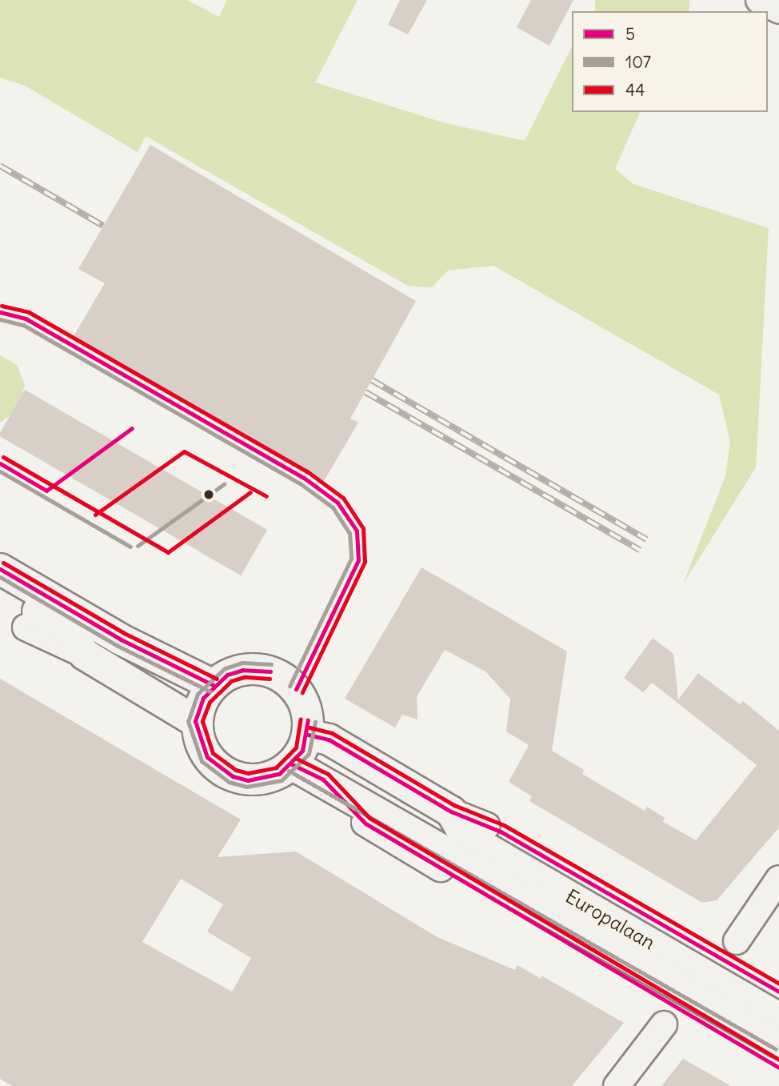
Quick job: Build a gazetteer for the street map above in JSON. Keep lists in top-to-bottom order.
{
  "streets": {
    "main road": ["Europalaan"]
  },
  "lines": ["transit line 44", "transit line 5", "transit line 107"],
  "legend": ["5", "107", "44"]
}
